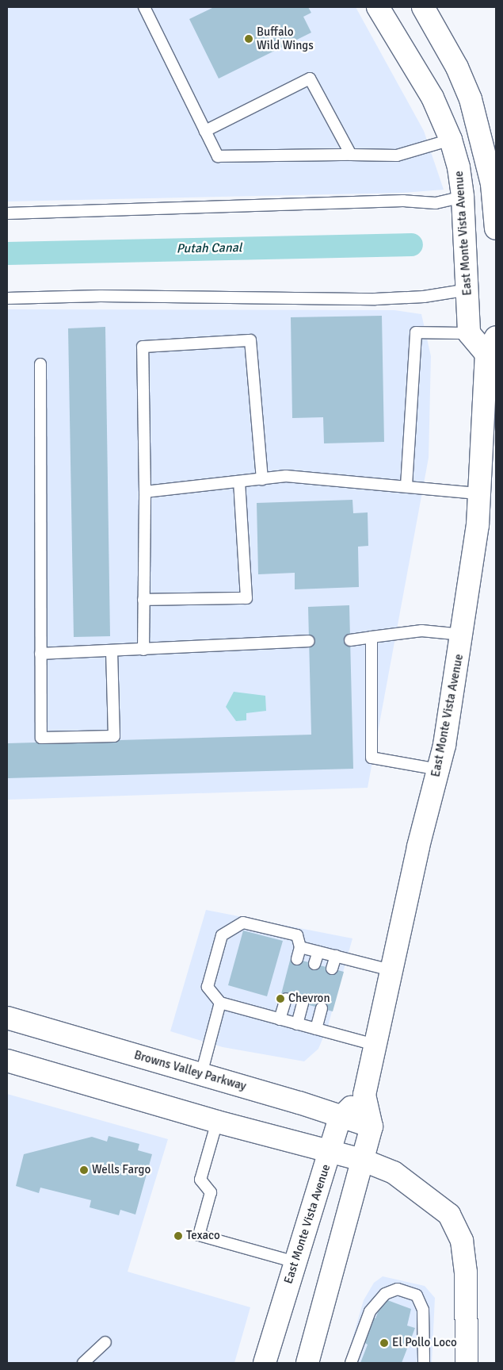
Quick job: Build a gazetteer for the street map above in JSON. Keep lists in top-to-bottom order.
{
  "streets": {
    "main road": ["East Monte Vista Avenue", "Browns Valley Parkway"]
  },
  "crossings": [
    ["East Monte Vista Avenue", "Browns Valley Parkway"]
  ],
  "water": ["Putah Canal"],
  "places": [
    "Buffalo Wild Wings",
    "Chevron",
    "Wells Fargo",
    "Texaco",
    "El Pollo Loco"
  ]
}
